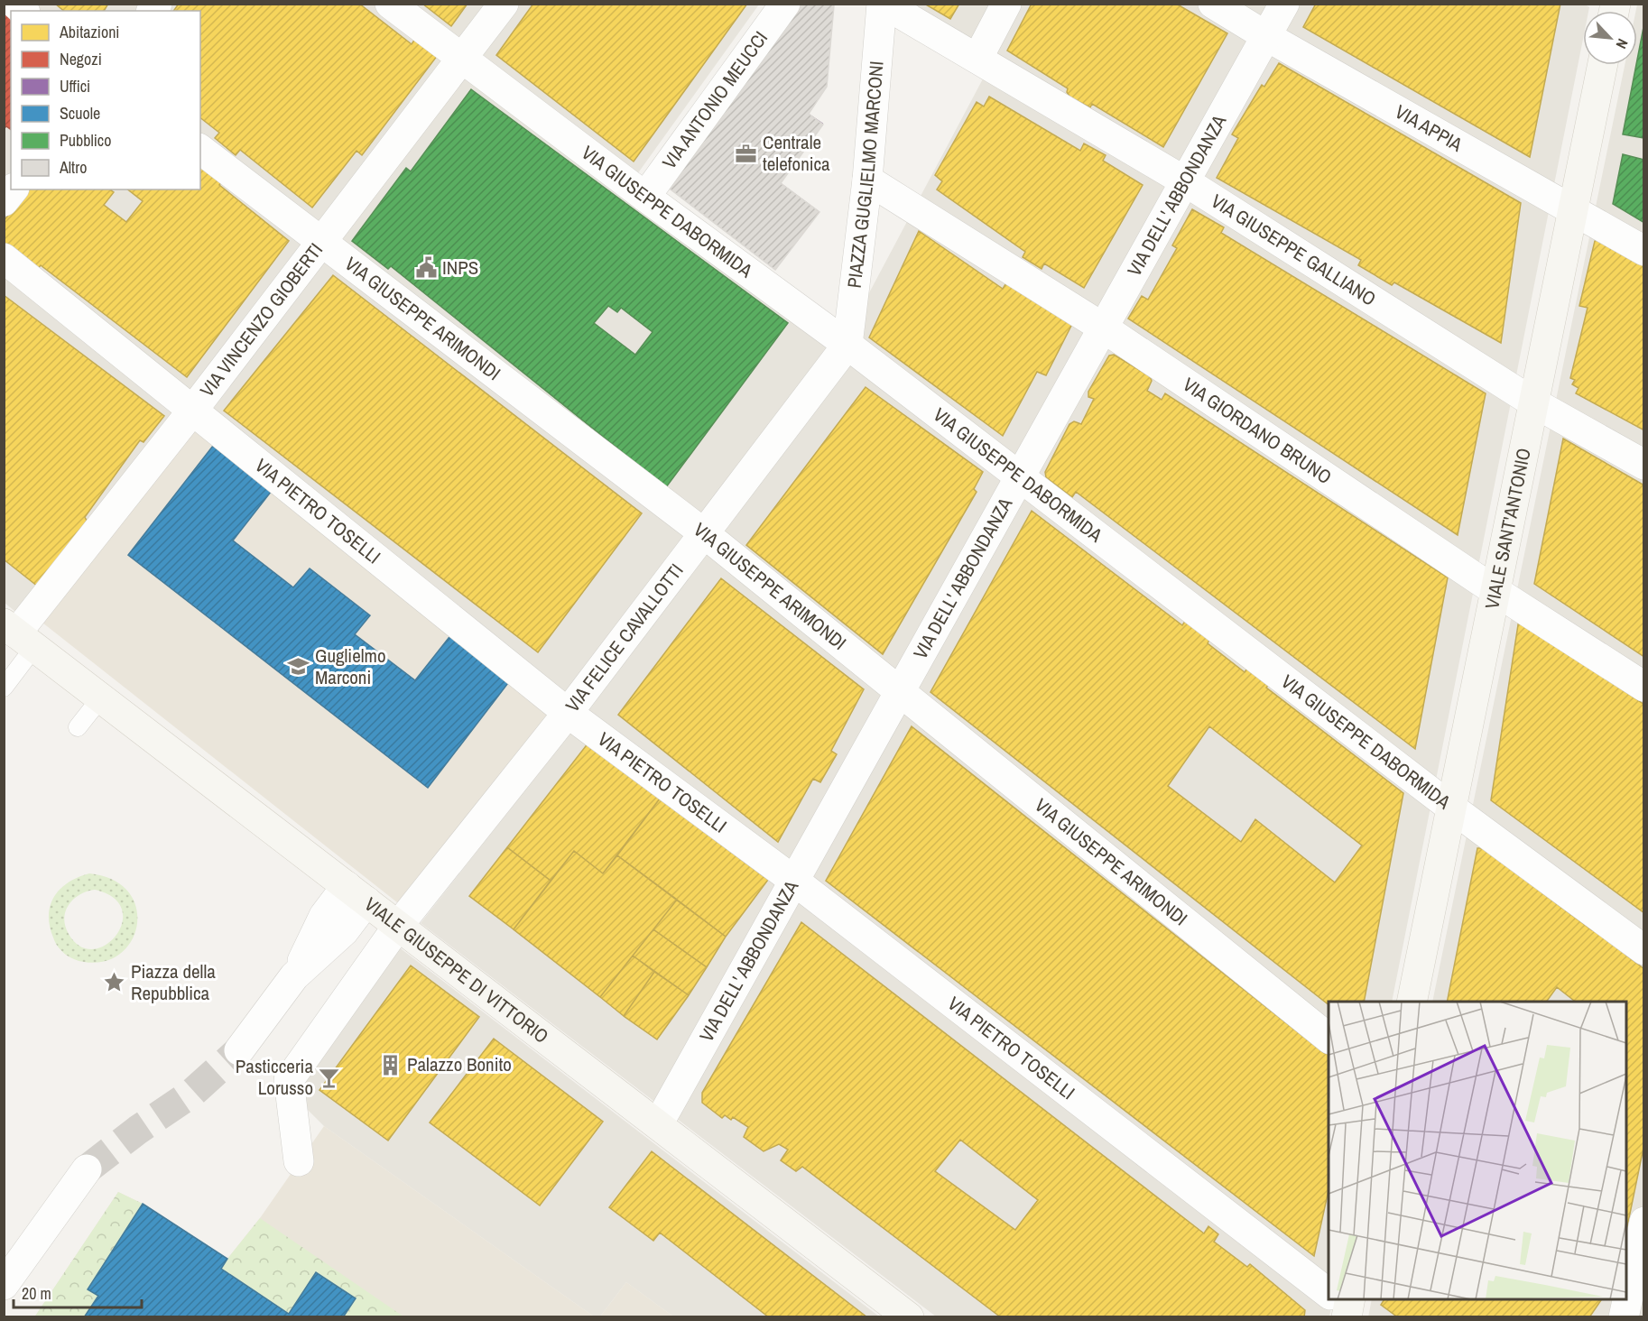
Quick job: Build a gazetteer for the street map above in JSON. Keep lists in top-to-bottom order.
{
  "streets": {
    "street": [
      "VIA ANTONIO MEUCCI",
      "VIA APPIA",
      "PIAZZA GUGLIELMO MARCONI",
      "VIA DELL' ABBONDANZA",
      "VIA GIUSEPPE DABORMIDA",
      "VIA GIUSEPPE GALLIANO",
      "VIA GIUSEPPE ARIMONDI",
      "VIA VINCENZO GIOBERTI",
      "VIA GIORDANO BRUNO",
      "VIA PIETRO TOSELLI",
      "VIALE SANT'ANTONIO",
      "VIA FELICE CAVALLOTTI",
      "VIALE GIUSEPPE DI VITTORIO"
    ]
  },
  "crossings": [
    ["VIA ANTONIO MEUCCI", "VIA GIUSEPPE DABORMIDA"],
    ["VIA APPIA", "VIA DELL' ABBONDANZA"],
    ["VIA APPIA", "VIALE SANT'ANTONIO"],
    ["PIAZZA GUGLIELMO MARCONI", "VIA GIUSEPPE DABORMIDA"],
    ["PIAZZA GUGLIELMO MARCONI", "VIA GIUSEPPE GALLIANO"],
    ["PIAZZA GUGLIELMO MARCONI", "VIA GIORDANO BRUNO"],
    ["PIAZZA GUGLIELMO MARCONI", "VIA FELICE CAVALLOTTI"],
    ["VIA DELL' ABBONDANZA", "VIA GIUSEPPE DABORMIDA"],
    ["VIA DELL' ABBONDANZA", "VIA GIUSEPPE GALLIANO"],
    ["VIA DELL' ABBONDANZA", "VIA GIUSEPPE ARIMONDI"],
    ["VIA DELL' ABBONDANZA", "VIA GIORDANO BRUNO"],
    ["VIA DELL' ABBONDANZA", "VIA PIETRO TOSELLI"],
    ["VIA DELL' ABBONDANZA", "VIALE GIUSEPPE DI VITTORIO"],
    ["VIA GIUSEPPE DABORMIDA", "VIA VINCENZO GIOBERTI"],
    ["VIA GIUSEPPE DABORMIDA", "VIALE SANT'ANTONIO"],
    ["VIA GIUSEPPE DABORMIDA", "VIA FELICE CAVALLOTTI"],
    ["VIA GIUSEPPE GALLIANO", "VIALE SANT'ANTONIO"],
    ["VIA GIUSEPPE ARIMONDI", "VIA VINCENZO GIOBERTI"],
    ["VIA GIUSEPPE ARIMONDI", "VIA FELICE CAVALLOTTI"],
    ["VIA VINCENZO GIOBERTI", "VIA PIETRO TOSELLI"],
    ["VIA VINCENZO GIOBERTI", "VIALE GIUSEPPE DI VITTORIO"],
    ["VIA GIORDANO BRUNO", "VIALE SANT'ANTONIO"],
    ["VIA PIETRO TOSELLI", "VIA FELICE CAVALLOTTI"],
    ["VIA FELICE CAVALLOTTI", "VIALE GIUSEPPE DI VITTORIO"]
  ],
  "places": {
    "office": ["Centrale telefonica"],
    "public building": ["INPS"],
    "school or university": ["Guglielmo Marconi"],
    "place": ["Piazza della Repubblica"],
    "building": ["Palazzo Bonito"],
    "bar": ["Pasticceria Lorusso"]
  },
  "legend": [
    "Abitazioni",
    "Negozi",
    "Uffici",
    "Scuole",
    "Pubblico",
    "Altro"
  ],
  "scale_bar": "20 m",
  "north": "bottom right"
}
